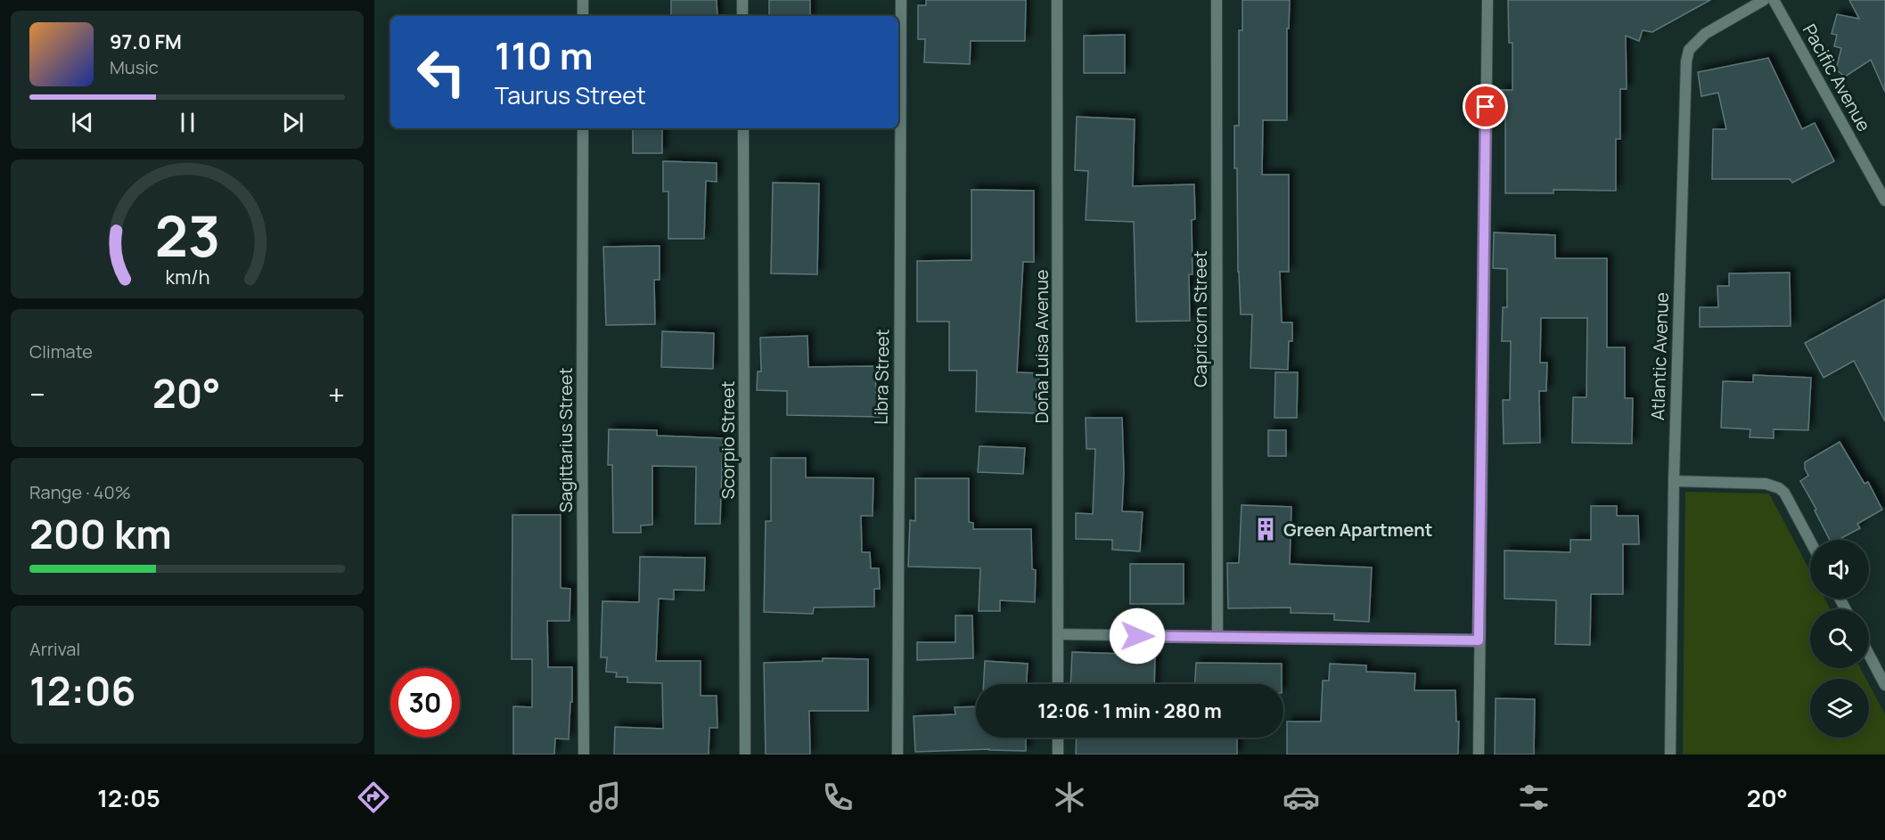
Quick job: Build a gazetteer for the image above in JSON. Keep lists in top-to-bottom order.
{
  "streets": {
    "street": [
      "Pacific Avenue",
      "Capricorn Street",
      "Doña Luisa Avenue",
      "Atlantic Avenue",
      "Libra Street",
      "Sagittarius Street",
      "Scorpio Street"
    ]
  },
  "places": {
    "building": ["Green Apartment"]
  },
  "page": {
    "turn": ["110 m", "Taurus Street"],
    "song": ["97.0 FM", "Music"],
    "tile": [
      "Climate",
      ["Range · 40%", "200 km"],
      ["Arrival", "12:06"]
    ],
    "heat": ["−", "20°", "+"],
    "limit": "30",
    "trip": "12:06 · 1 min · 280 m",
    "tabs": ["12:05", "20°"],
    "gauge": ["23", "km/h"]
  }
}
